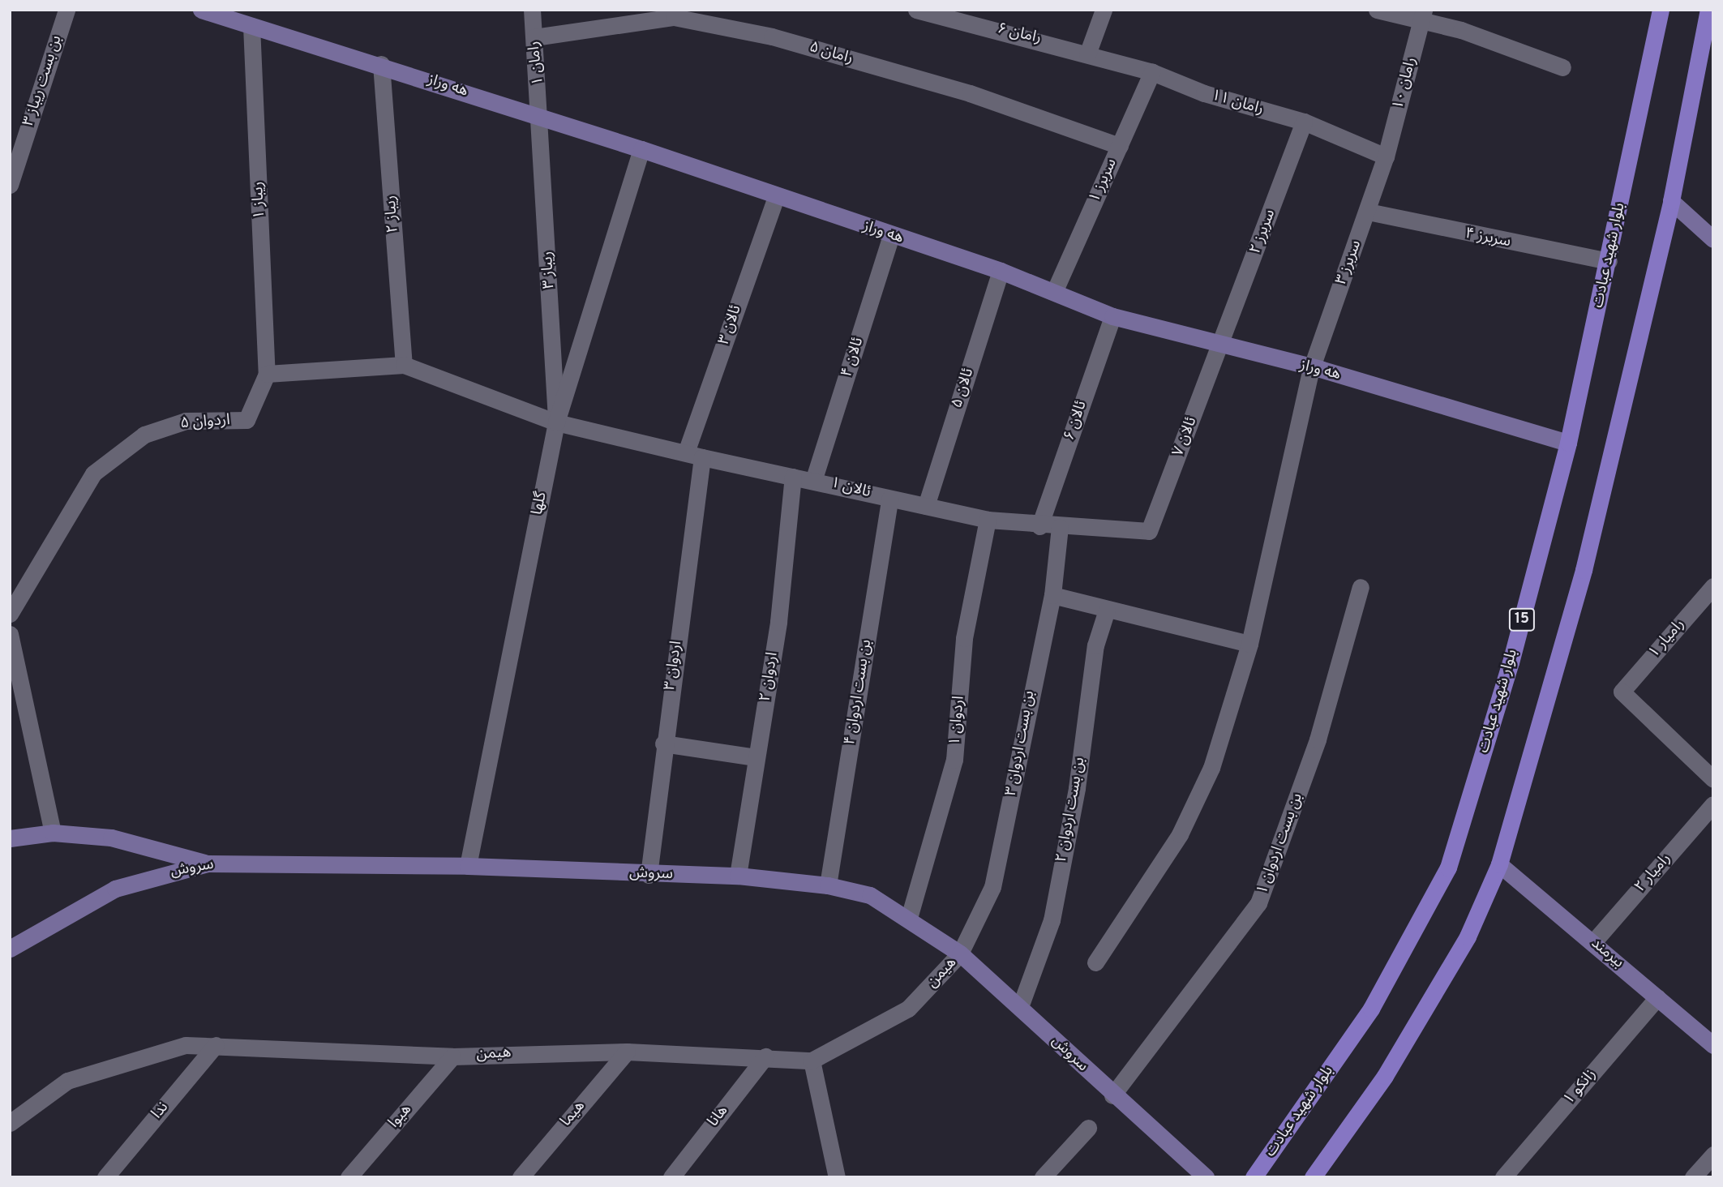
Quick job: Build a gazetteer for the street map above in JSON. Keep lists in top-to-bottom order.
{
  "streets": {
    "main road": ["بلوار شهید عبادت", "15"],
    "street": [
      "رامان ۶",
      "رامان ۵",
      "رامان ۱",
      "بن بست ریباز ۳",
      "رامان ۱۰",
      "هه وراز",
      "رامان ۱۱",
      "سربرز ۱",
      "ریباز ۱",
      "ریباز ۲",
      "سربرز ۲",
      "سربرز ۴",
      "سربرز ۳",
      "ریباز ۳",
      "ئالان ۳",
      "ئالان ۴",
      "ئالان ۵",
      "ئالان ۶",
      "اردوان ۵",
      "ئالان ۷",
      "ئالان ۱",
      "گلها",
      "رامیار ۱",
      "اردوان ۳",
      "اردوان ۲",
      "بن بست اردوان ۴",
      "اردوان ۱",
      "بن بست اردوان ۳",
      "بن بست اردوان ۲",
      "بن بست اردوان ۱",
      "سروش",
      "رامیار ۲",
      "بیرمند",
      "هیمن",
      "زانکو ۱",
      "ندا",
      "هیما",
      "هیوا",
      "هانا"
    ]
  },
  "crossings": [
    ["رامان ۶", "رامان ۱۱"],
    ["رامان ۵", "رامان ۱"],
    ["رامان ۵", "سربرز ۱"],
    ["رامان ۱", "هه وراز"],
    ["رامان ۱", "ریباز ۳"],
    ["رامان ۱۰", "رامان ۱۱"],
    ["رامان ۱۰", "سربرز ۳"],
    ["هه وراز", "سربرز ۱"],
    ["هه وراز", "ریباز ۱"],
    ["هه وراز", "ریباز ۲"],
    ["هه وراز", "سربرز ۲"],
    ["هه وراز", "بلوار شهید عبادت"],
    ["هه وراز", "سربرز ۳"],
    ["هه وراز", "ریباز ۳"],
    ["هه وراز", "ئالان ۳"],
    ["هه وراز", "ئالان ۴"],
    ["هه وراز", "ئالان ۵"],
    ["هه وراز", "ئالان ۶"],
    ["هه وراز", "ئالان ۷"],
    ["هه وراز", "گلها"],
    ["رامان ۱۱", "سربرز ۱"],
    ["رامان ۱۱", "سربرز ۲"],
    ["رامان ۱۱", "سربرز ۳"],
    ["ریباز ۱", "اردوان ۵"],
    ["سربرز ۲", "ئالان ۷"],
    ["سربرز ۴", "بلوار شهید عبادت"],
    ["سربرز ۴", "سربرز ۳"],
    ["ریباز ۳", "ئالان ۱"],
    ["ریباز ۳", "گلها"],
    ["ئالان ۳", "ئالان ۱"],
    ["ئالان ۳", "اردوان ۳"],
    ["ئالان ۴", "ئالان ۱"],
    ["ئالان ۵", "ئالان ۱"],
    ["ئالان ۶", "ئالان ۱"],
    ["ئالان ۷", "ئالان ۱"],
    ["ئالان ۱", "گلها"],
    ["ئالان ۱", "اردوان ۳"],
    ["ئالان ۱", "اردوان ۲"],
    ["ئالان ۱", "بن بست اردوان ۴"],
    ["ئالان ۱", "اردوان ۱"],
    ["ئالان ۱", "بن بست اردوان ۳"],
    ["گلها", "سروش"],
    ["اردوان ۳", "سروش"],
    ["اردوان ۲", "سروش"],
    ["بن بست اردوان ۴", "سروش"],
    ["اردوان ۱", "سروش"],
    ["بن بست اردوان ۳", "سروش"],
    ["بن بست اردوان ۳", "هیمن"],
    ["بن بست اردوان ۲", "سروش"],
    ["بن بست اردوان ۱", "سروش"],
    ["سروش", "هیمن"],
    ["رامیار ۲", "بیرمند"],
    ["بیرمند", "زانکو ۱"],
    ["هیمن", "ندا"],
    ["هیمن", "هیما"],
    ["هیمن", "هیوا"],
    ["هیمن", "هانا"]
  ]
}
